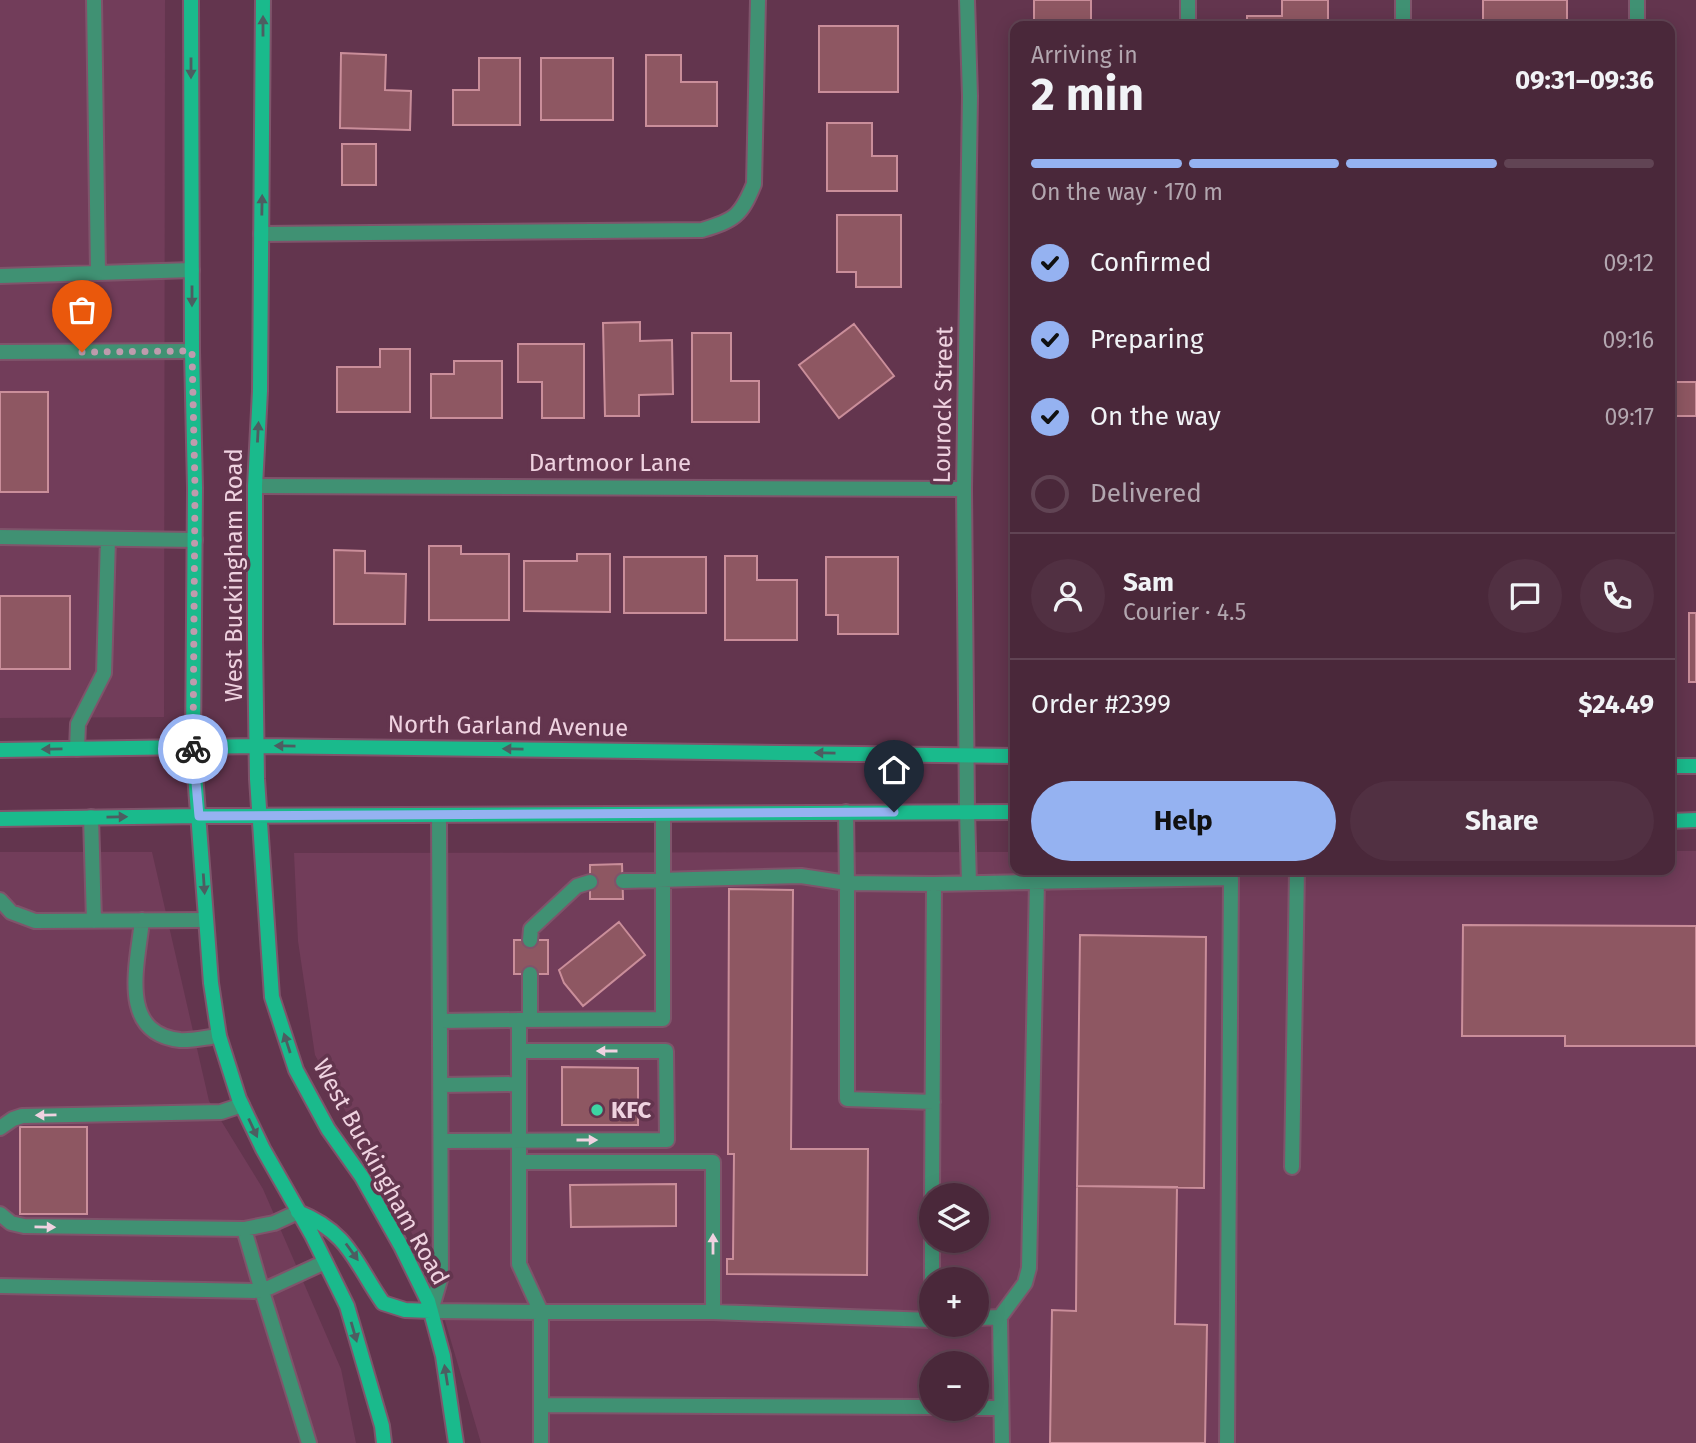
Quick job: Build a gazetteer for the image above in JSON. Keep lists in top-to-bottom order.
{
  "streets": {
    "main road": ["West Buckingham Road", "North Garland Avenue"],
    "street": ["Lourock Street", "Dartmoor Lane"]
  },
  "crossings": [
    ["Lourock Street", "Dartmoor Lane"],
    ["Lourock Street", "North Garland Avenue"],
    ["Dartmoor Lane", "West Buckingham Road"],
    ["West Buckingham Road", "North Garland Avenue"]
  ],
  "places": ["KFC"],
  "page": {
    "heading": ["2 min", "Arriving in", "09:31–09:36"],
    "panel": [
      "Sam",
      "Courier · 4.5",
      "Order #2399",
      "$24.49"
    ],
    "bar": "On the way · 170 m",
    "list": [
      ["Confirmed", "09:12"],
      ["Preparing", "09:16"],
      ["On the way", "09:17"],
      "Delivered"
    ],
    "buttons": ["Help", "Share"],
    "map_buttons": ["+", "−"]
  }
}
